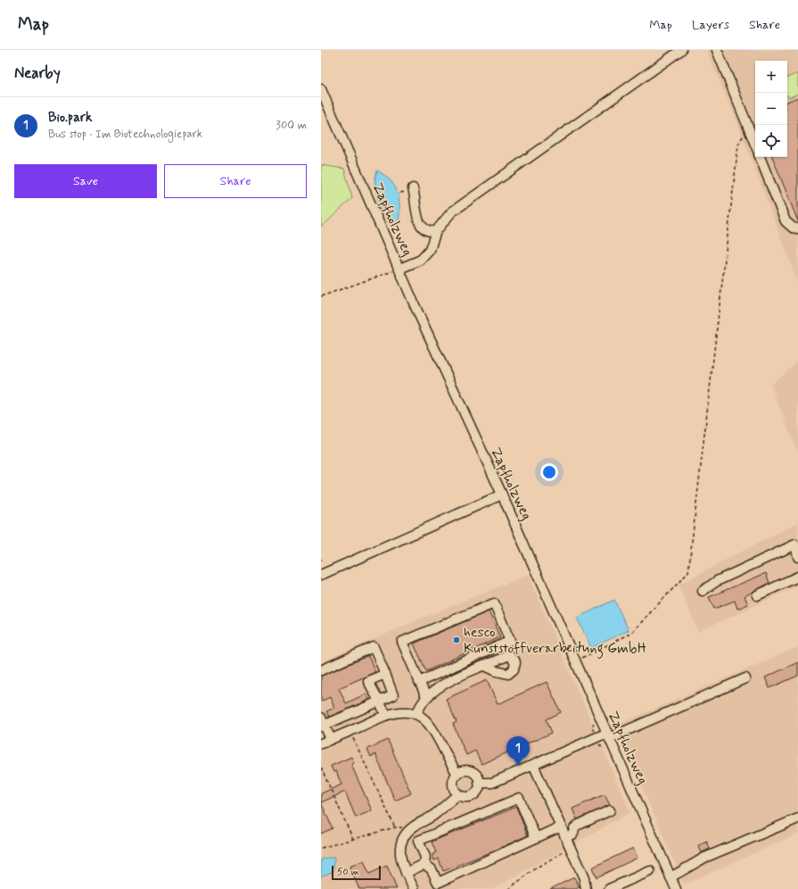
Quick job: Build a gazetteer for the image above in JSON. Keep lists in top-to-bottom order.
{
  "streets": {
    "street": ["Zapfholzweg"]
  },
  "places": ["hesco Kunststoffverarbeitung GmbH"],
  "scale_bar": "50 m",
  "page": {
    "header": "Map",
    "nav": ["Map", "Layers", "Share"],
    "heading": "Nearby",
    "map_buttons": ["+", "−"],
    "list": [
      {
        "mark": "1",
        "name": "Bio.park",
        "note": "Bus stop · Im Biotechnologiepark",
        "value": "300 m"
      }
    ],
    "buttons": ["Save", "Share"],
    "pins": "1",
    "scale": "50 m"
  }
}
